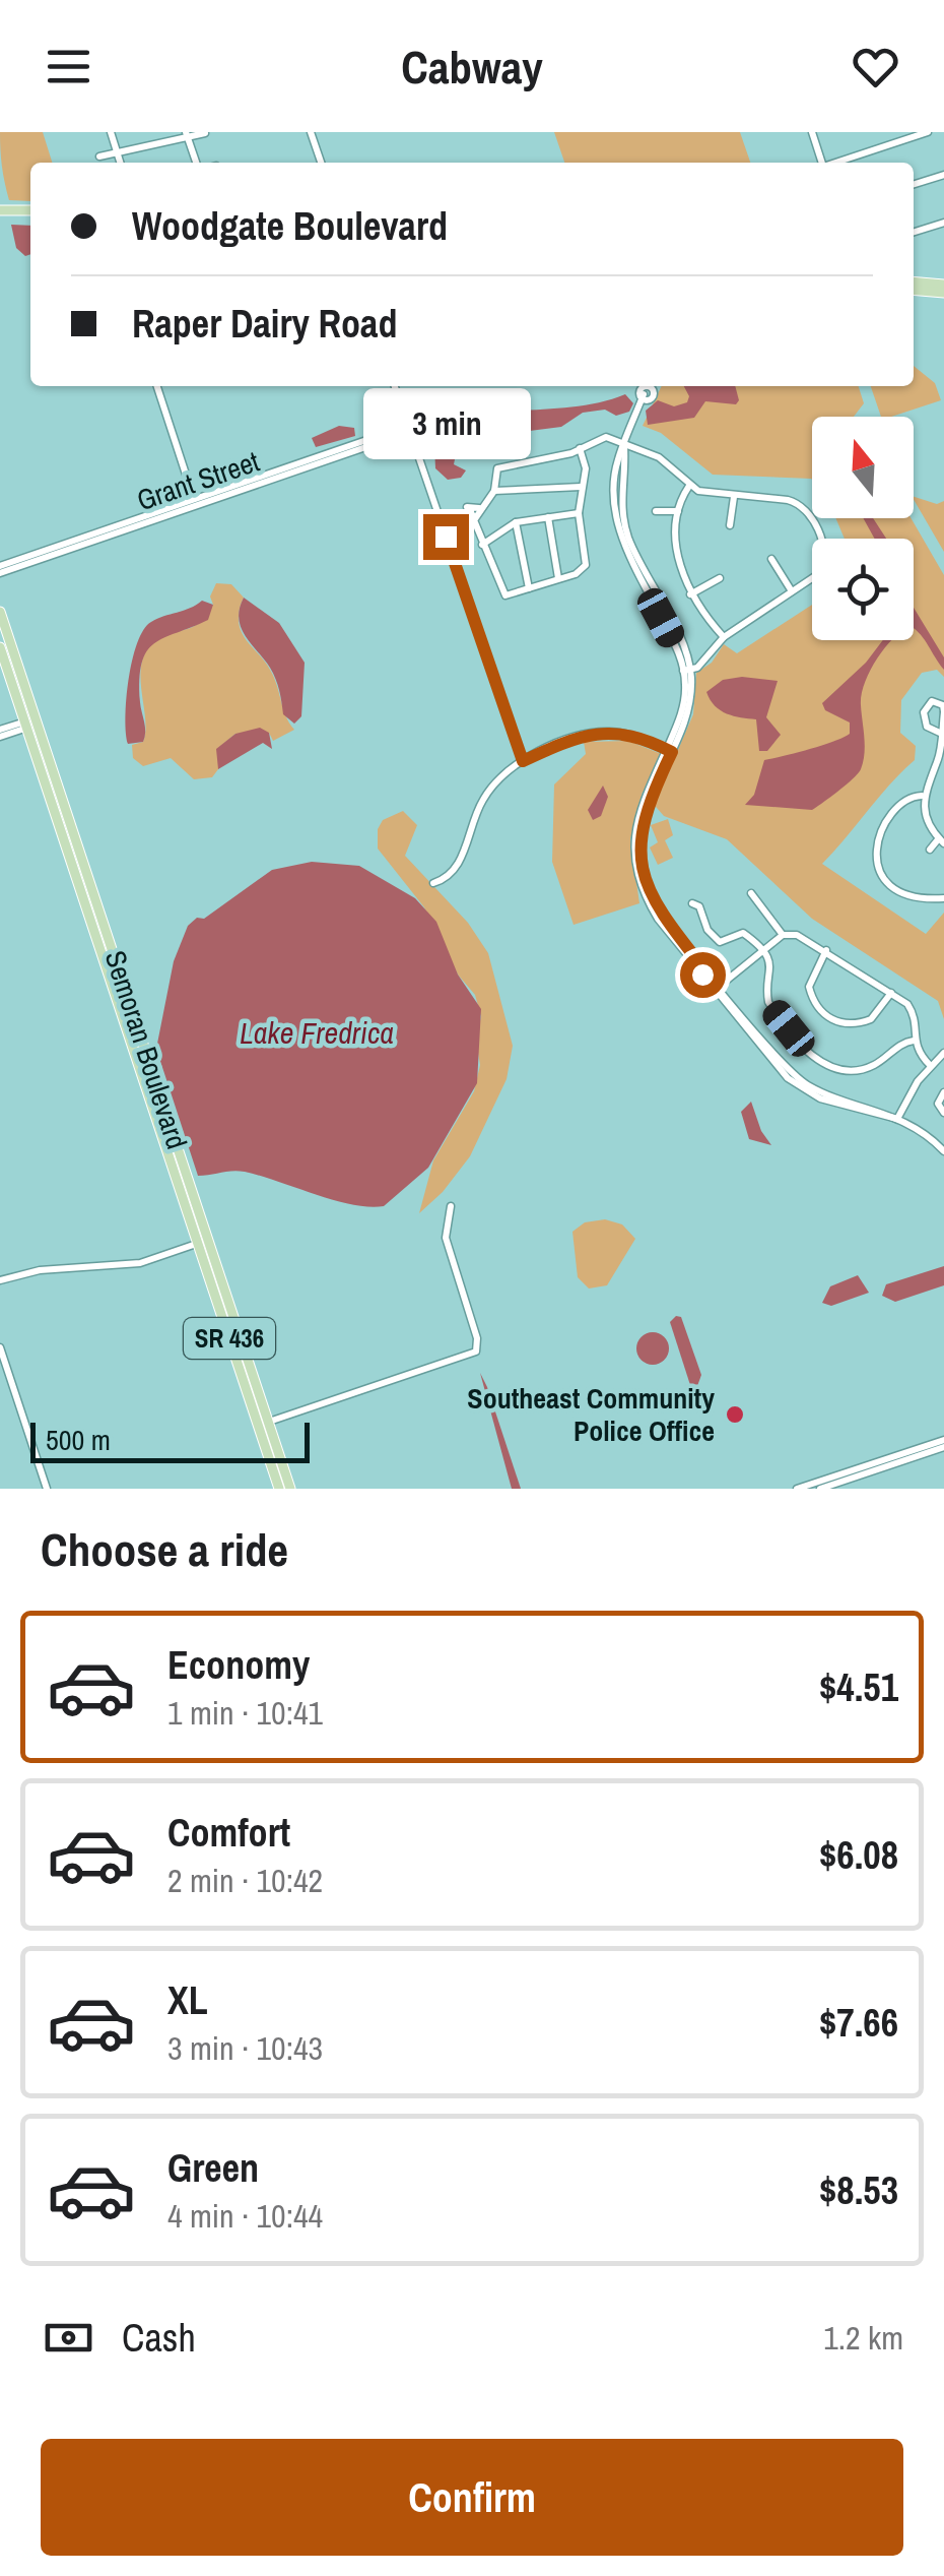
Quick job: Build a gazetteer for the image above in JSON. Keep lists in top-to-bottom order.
{
  "streets": {
    "main road": ["Semoran Boulevard", "SR 436"],
    "street": ["Grant Street"]
  },
  "water": ["Lake Fredrica"],
  "places": ["Southeast Community Police Office"],
  "scale_bar": "500 m",
  "north": "top",
  "page": {
    "header": "Cabway",
    "banner": ["Woodgate Boulevard", "Raper Dairy Road"],
    "bubble": "3 min",
    "scale": "500 m",
    "heading": "Choose a ride",
    "list": [
      {
        "name": "Economy",
        "note": "1 min · 10:41",
        "value": "$4.51"
      },
      {
        "name": "Comfort",
        "note": "2 min · 10:42",
        "value": "$6.08"
      },
      {
        "name": "XL",
        "note": "3 min · 10:43",
        "value": "$7.66"
      },
      {
        "name": "Green",
        "note": "4 min · 10:44",
        "value": "$8.53"
      }
    ],
    "pay": ["Cash", "1.2 km"],
    "buttons": "Confirm"
  }
}
